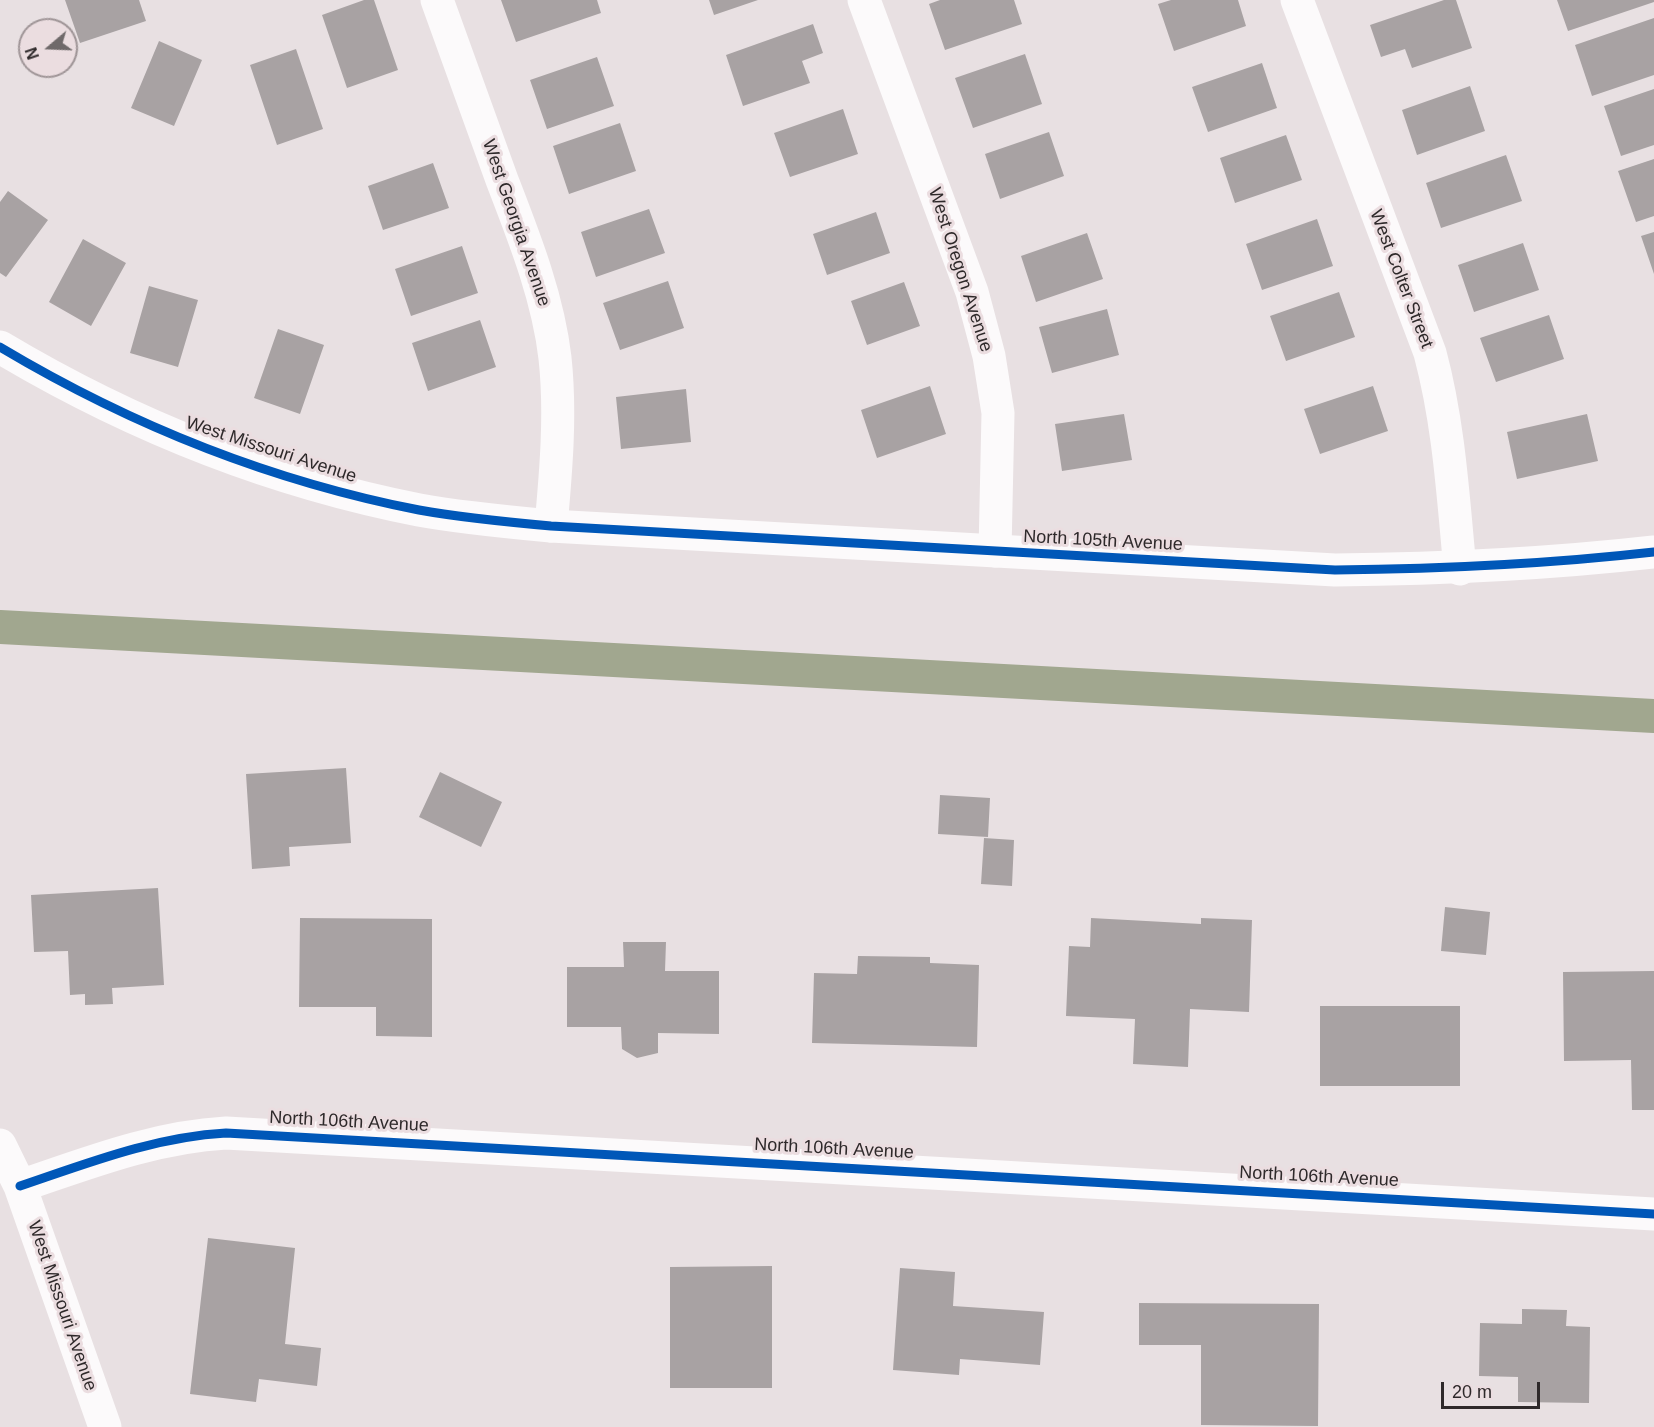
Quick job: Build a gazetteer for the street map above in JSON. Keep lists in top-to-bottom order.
{
  "streets": {
    "street": [
      "West Georgia Avenue",
      "West Oregon Avenue",
      "West Colter Street",
      "West Missouri Avenue",
      "North 105th Avenue",
      "North 106th Avenue"
    ]
  },
  "crossings": [
    ["West Georgia Avenue", "West Missouri Avenue"],
    ["West Georgia Avenue", "North 105th Avenue"],
    ["West Oregon Avenue", "North 105th Avenue"],
    ["West Colter Street", "North 105th Avenue"],
    ["West Missouri Avenue", "North 105th Avenue"],
    ["West Missouri Avenue", "North 106th Avenue"]
  ],
  "scale_bar": "20 m",
  "north": "left"
}
